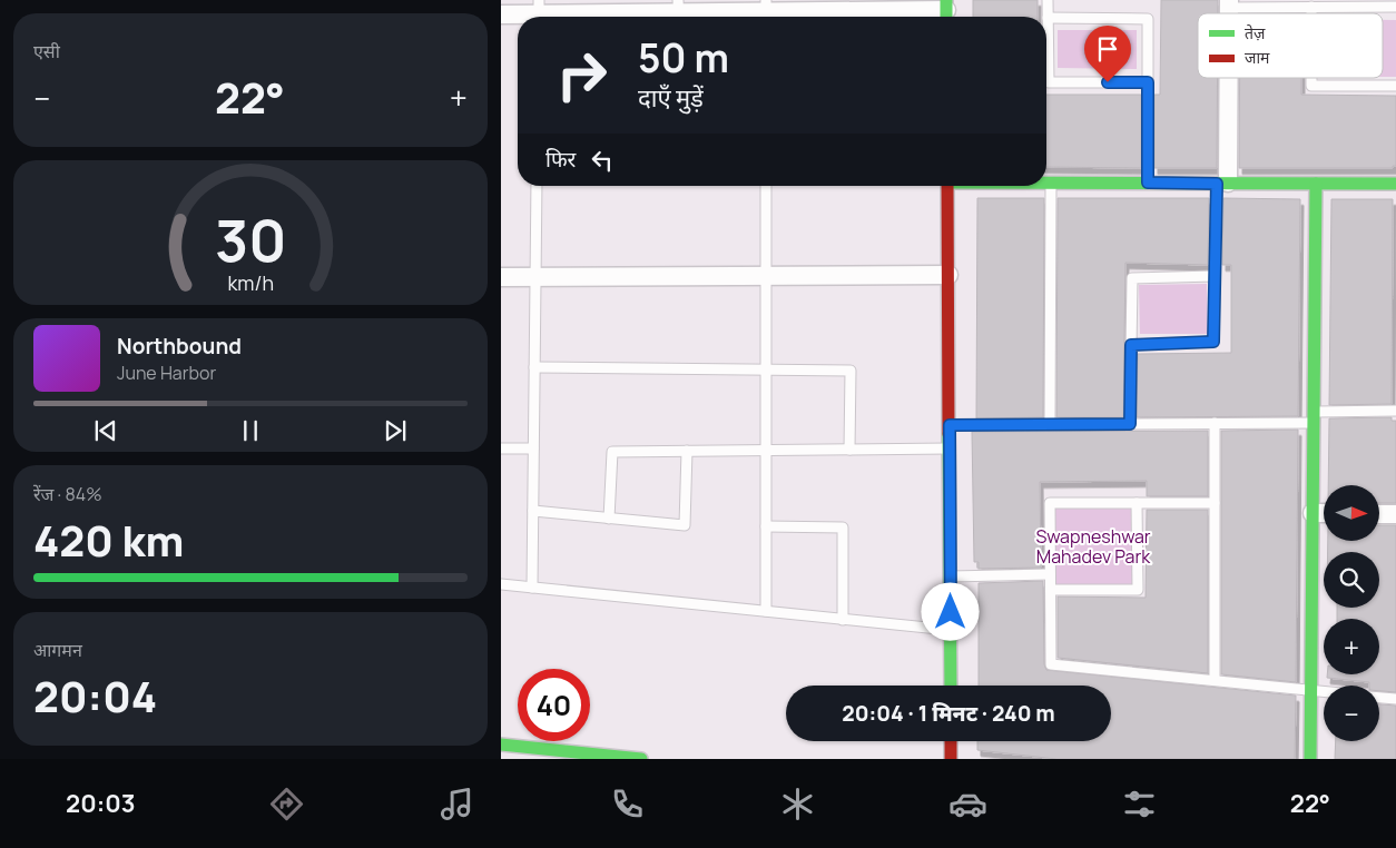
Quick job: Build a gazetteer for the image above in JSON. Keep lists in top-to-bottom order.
{
  "parks": ["Swapneshwar Mahadev Park"],
  "legend": ["तेज़", "जाम"],
  "north": "right",
  "page": {
    "tile": [
      "एसी",
      ["रेंज · 84%", "420 km"],
      ["आगमन", "20:04"]
    ],
    "turn": ["50 m", "दाएँ मुड़ें"],
    "heat": ["−", "22°", "+"],
    "then": "फिर",
    "song": ["Northbound", "June Harbor"],
    "map_buttons": ["+", "−"],
    "limit": "40",
    "trip": "20:04 · 1 मिनट · 240 m",
    "tabs": ["20:03", "22°"],
    "gauge": ["30", "km/h"]
  }
}
